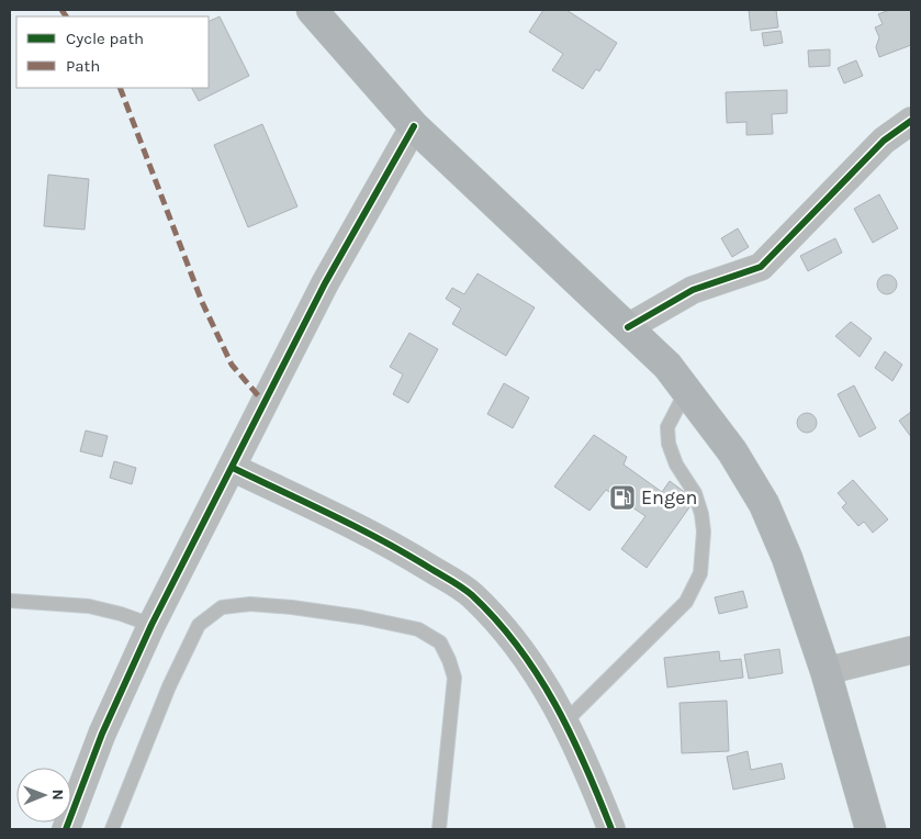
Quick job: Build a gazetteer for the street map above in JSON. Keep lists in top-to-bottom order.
{
  "places": {
    "fuel station": ["Engen"]
  },
  "legend": ["Cycle path", "Path"],
  "north": "right"
}
